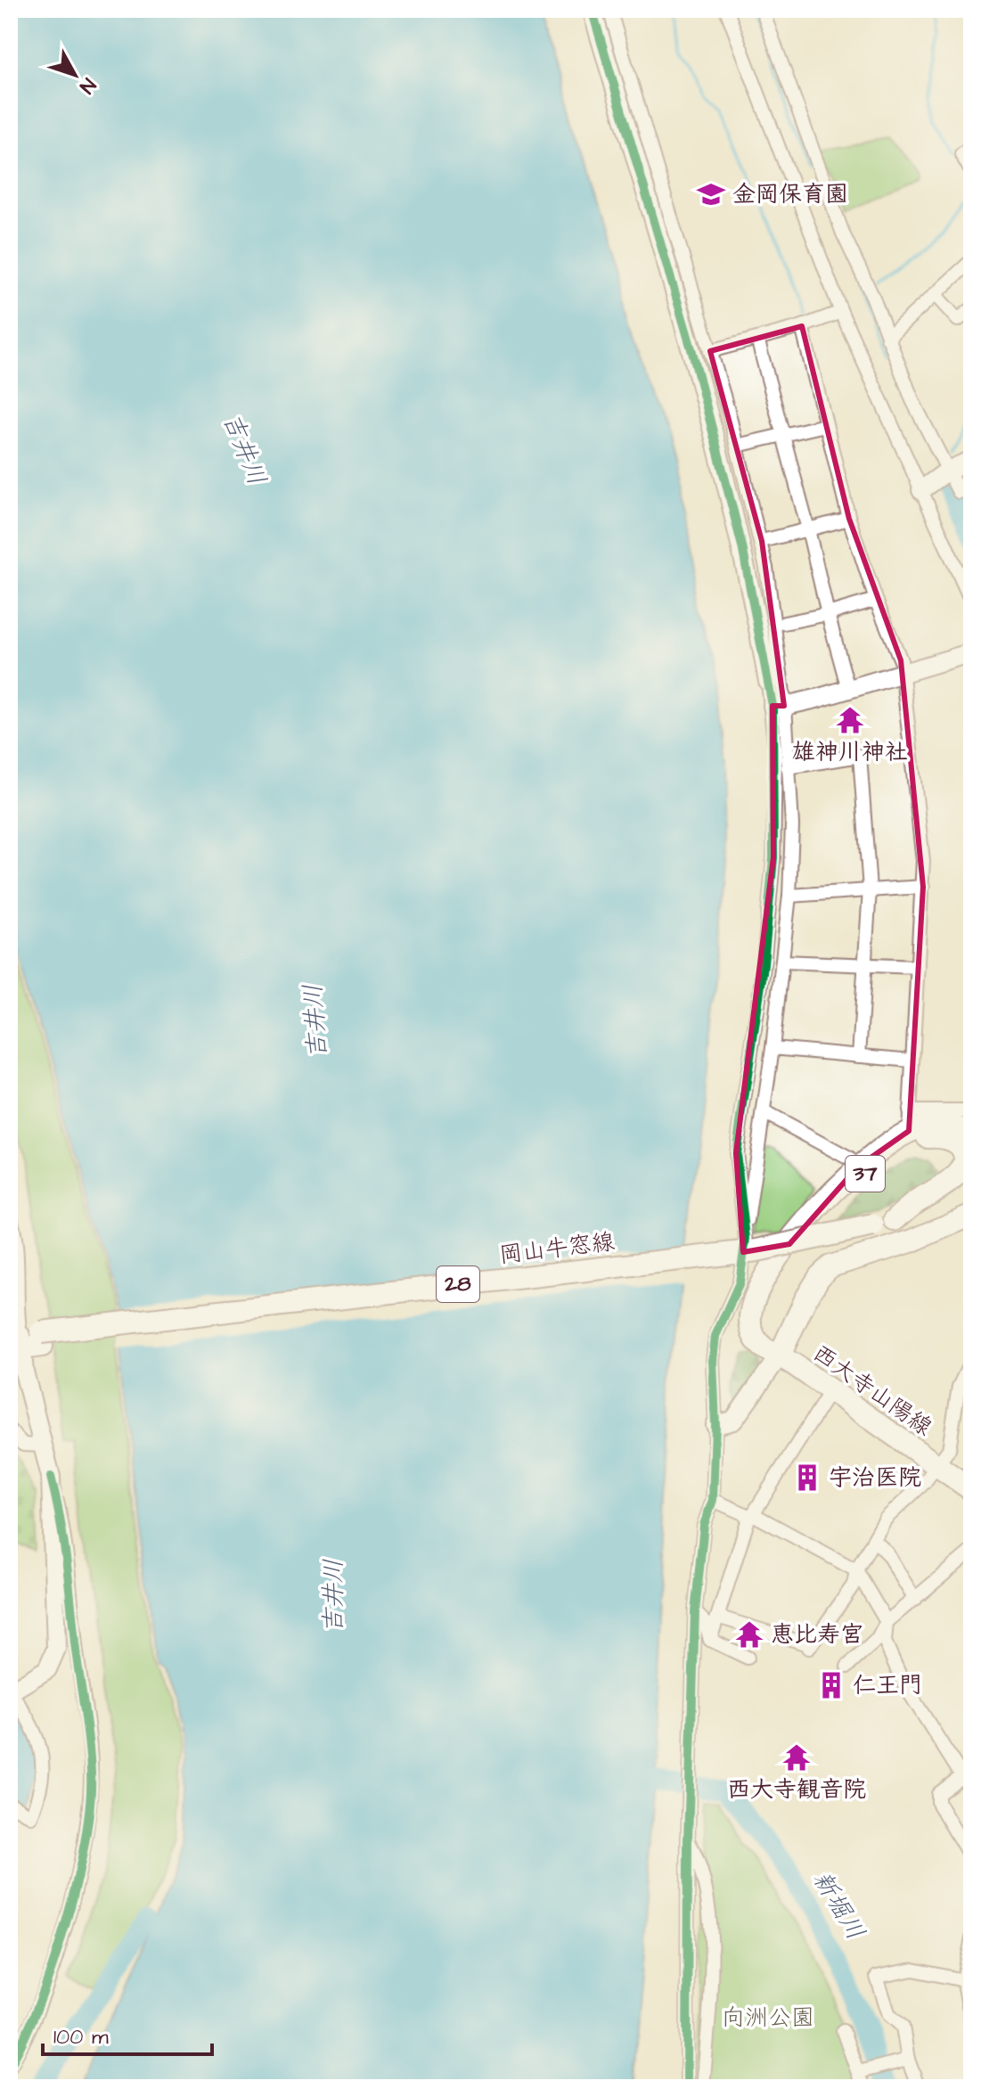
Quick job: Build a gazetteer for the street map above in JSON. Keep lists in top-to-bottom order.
{
  "streets": {
    "main road": [
      "37",
      "岡山牛窓線",
      "28",
      "西大寺山陽線"
    ]
  },
  "crossings": [
    ["岡山牛窓線", "西大寺山陽線"]
  ],
  "water": ["吉井川", "新堀川"],
  "parks": ["向洲公園"],
  "places": {
    "school or university": ["金岡保育園"],
    "temple": ["雄神川神社", "恵比寿宮", "西大寺観音院"],
    "building": ["宇治医院", "仁王門"]
  },
  "scale_bar": "100 m",
  "north": "bottom right"
}
